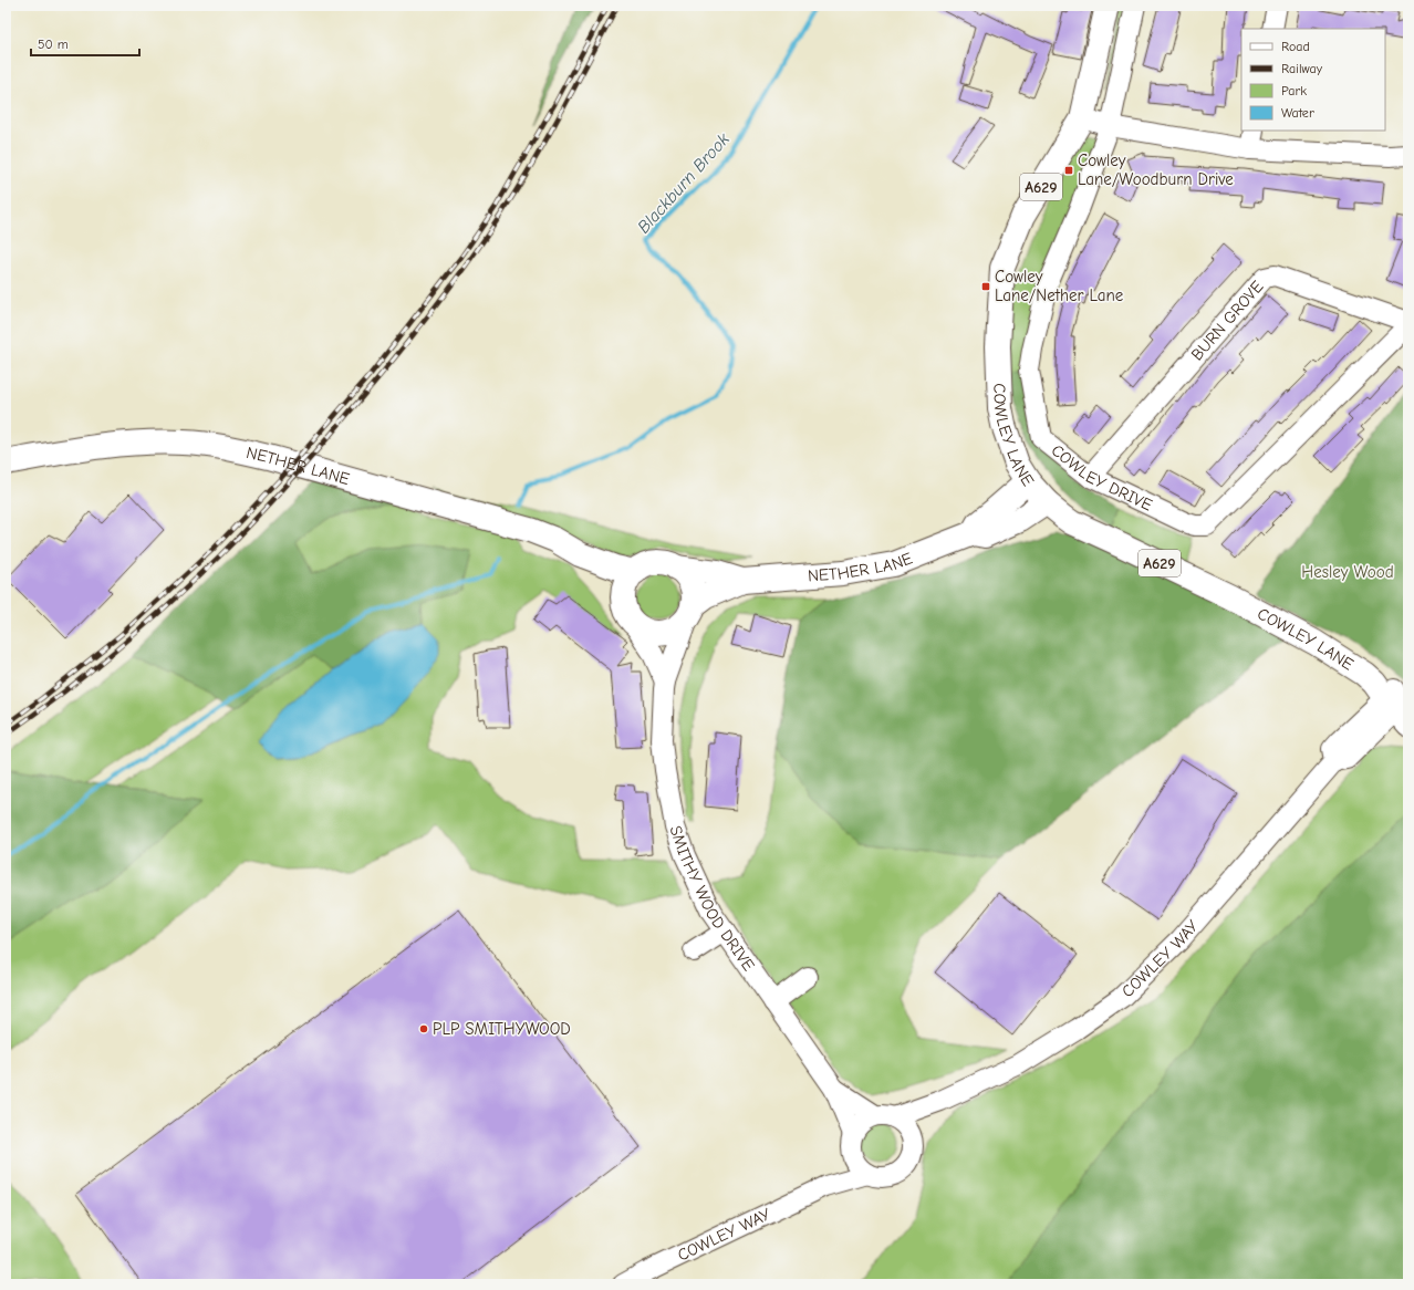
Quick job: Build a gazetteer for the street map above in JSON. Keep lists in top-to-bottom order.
{
  "streets": {
    "main road": ["A629", "COWLEY LANE", "NETHER LANE"],
    "street": [
      "BURN GROVE",
      "COWLEY DRIVE",
      "SMITHY WOOD DRIVE",
      "COWLEY WAY"
    ]
  },
  "crossings": [
    ["BURN GROVE", "COWLEY DRIVE"],
    ["COWLEY LANE", "NETHER LANE"],
    ["COWLEY LANE", "COWLEY WAY"],
    ["NETHER LANE", "SMITHY WOOD DRIVE"],
    ["SMITHY WOOD DRIVE", "COWLEY WAY"]
  ],
  "water": ["Blackburn Brook"],
  "parks": ["Hesley Wood"],
  "places": {
    "transit": ["Cowley Lane/Woodburn Drive", "Cowley Lane/Nether Lane"],
    "other": ["PLP SMITHYWOOD"]
  },
  "legend": [
    "Road",
    "Railway",
    "Park",
    "Water"
  ],
  "scale_bar": "50 m"
}
